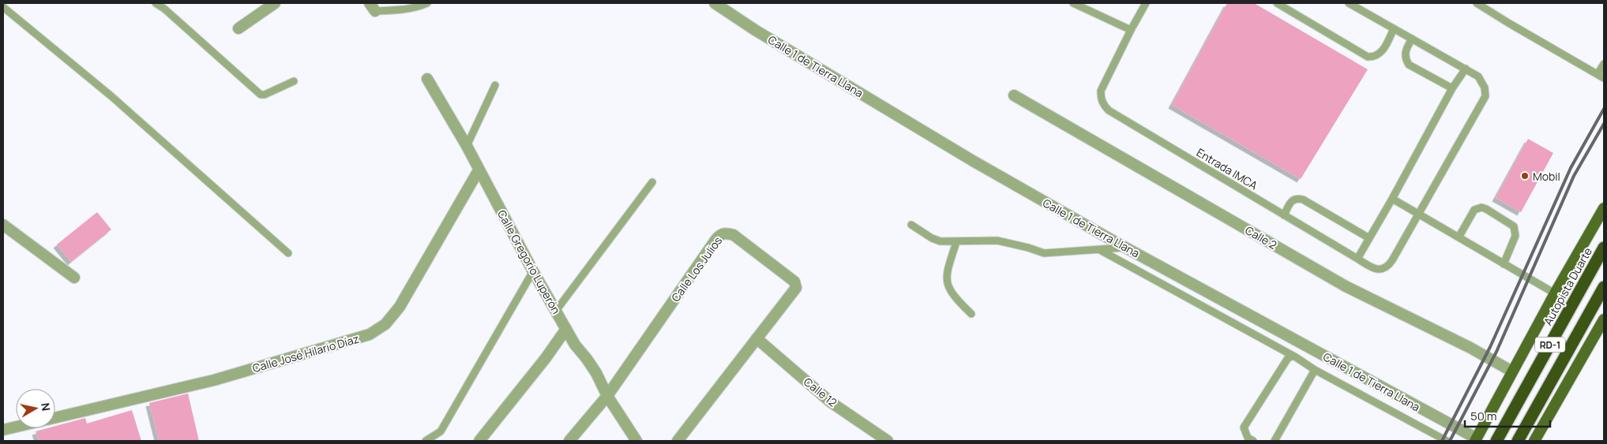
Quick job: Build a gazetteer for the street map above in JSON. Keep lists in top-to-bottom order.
{
  "streets": {
    "highway": ["Autopista Duarte", "RD-1"],
    "street": [
      "Calle 1 de Tierra Llana",
      "Calle 2",
      "Calle Gregorio Luperón",
      "Calle Los Julios",
      "Calle José Hilario Díaz",
      "Calle 12"
    ],
    "lane": ["Entrada IMCA"]
  },
  "crossings": [
    ["Calle Gregorio Luperón", "Calle Los Julios"],
    ["Calle Gregorio Luperón", "Calle José Hilario Díaz"],
    ["Calle Los Julios", "Calle 12"]
  ],
  "places": ["Mobil"],
  "scale_bar": "50 m",
  "north": "right"
}
